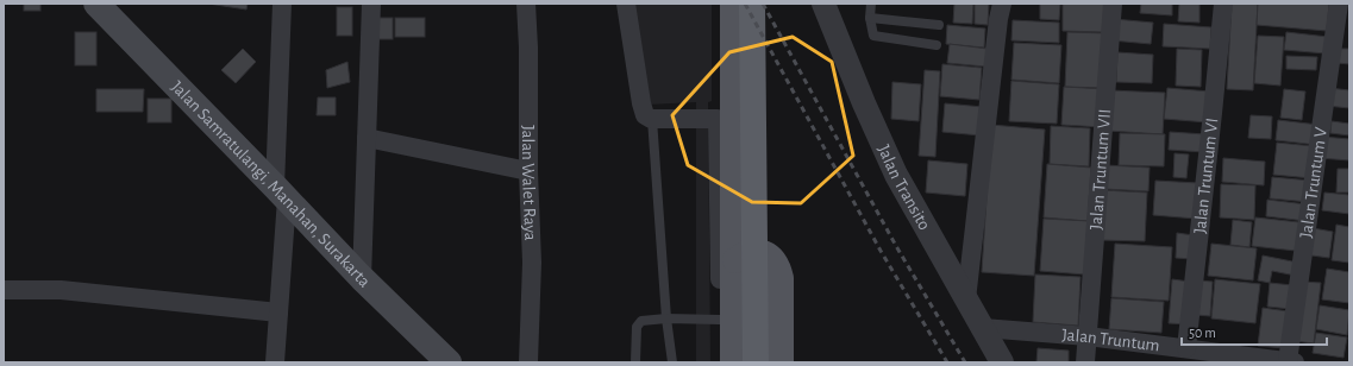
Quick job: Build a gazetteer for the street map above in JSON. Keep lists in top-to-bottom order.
{
  "streets": {
    "main road": ["Jalan Samratulangi, Manahan, Surakarta"],
    "street": [
      "Jalan Truntum VII",
      "Jalan Truntum VI",
      "Jalan Walet Raya",
      "Jalan Truntum V",
      "Jalan Transito",
      "Jalan Truntum"
    ]
  },
  "crossings": [
    ["Jalan Truntum VII", "Jalan Truntum"],
    ["Jalan Truntum VI", "Jalan Truntum"],
    ["Jalan Truntum V", "Jalan Truntum"],
    ["Jalan Transito", "Jalan Truntum"]
  ],
  "scale_bar": "50 m"
}
